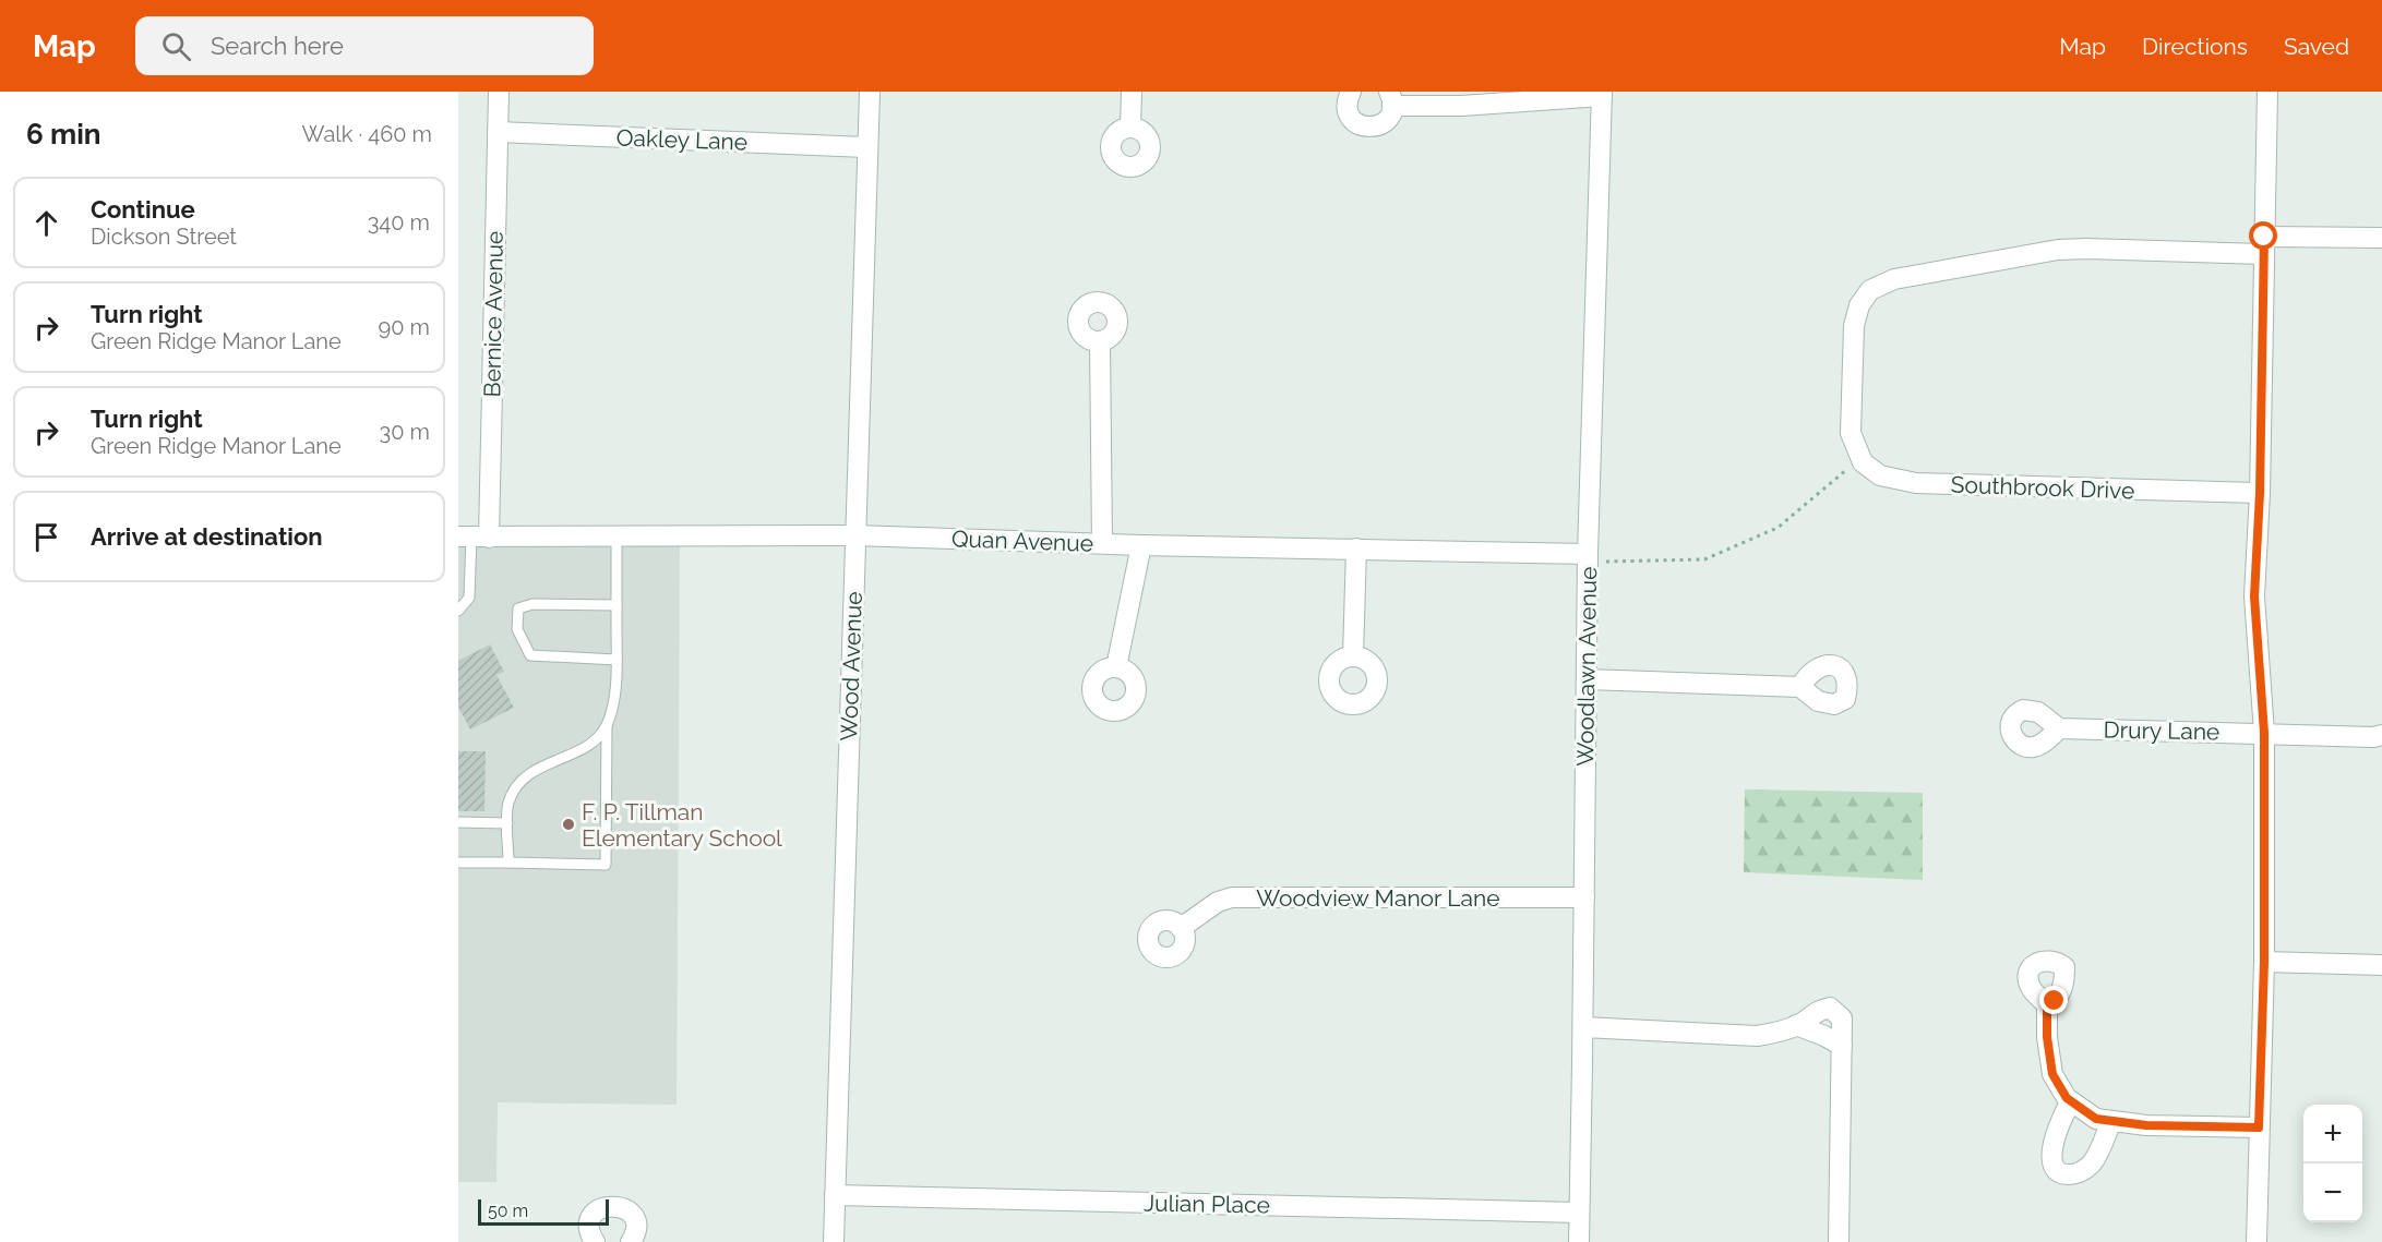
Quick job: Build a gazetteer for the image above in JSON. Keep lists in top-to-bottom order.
{
  "streets": {
    "street": [
      "Oakley Lane",
      "Bernice Avenue",
      "Southbrook Drive",
      "Quan Avenue",
      "Wood Avenue",
      "Woodlawn Avenue",
      "Drury Lane",
      "Woodview Manor Lane",
      "Julian Place"
    ]
  },
  "crossings": [
    ["Oakley Lane", "Bernice Avenue"],
    ["Oakley Lane", "Wood Avenue"],
    ["Bernice Avenue", "Quan Avenue"],
    ["Quan Avenue", "Wood Avenue"],
    ["Quan Avenue", "Woodlawn Avenue"],
    ["Wood Avenue", "Julian Place"],
    ["Woodlawn Avenue", "Woodview Manor Lane"],
    ["Woodlawn Avenue", "Julian Place"]
  ],
  "places": ["F. P. Tillman Elementary School"],
  "scale_bar": "50 m",
  "page": {
    "header": "Map",
    "search": "Search here",
    "nav": ["Map", "Directions", "Saved"],
    "heading": ["6 min", "Walk · 460 m"],
    "list": [
      ["Continue", "Dickson Street", "340 m"],
      ["Turn right", "Green Ridge Manor Lane", "90 m"],
      ["Turn right", "Green Ridge Manor Lane", "30 m"],
      "Arrive at destination"
    ],
    "map_buttons": ["+", "−"],
    "scale": "50 m"
  }
}
